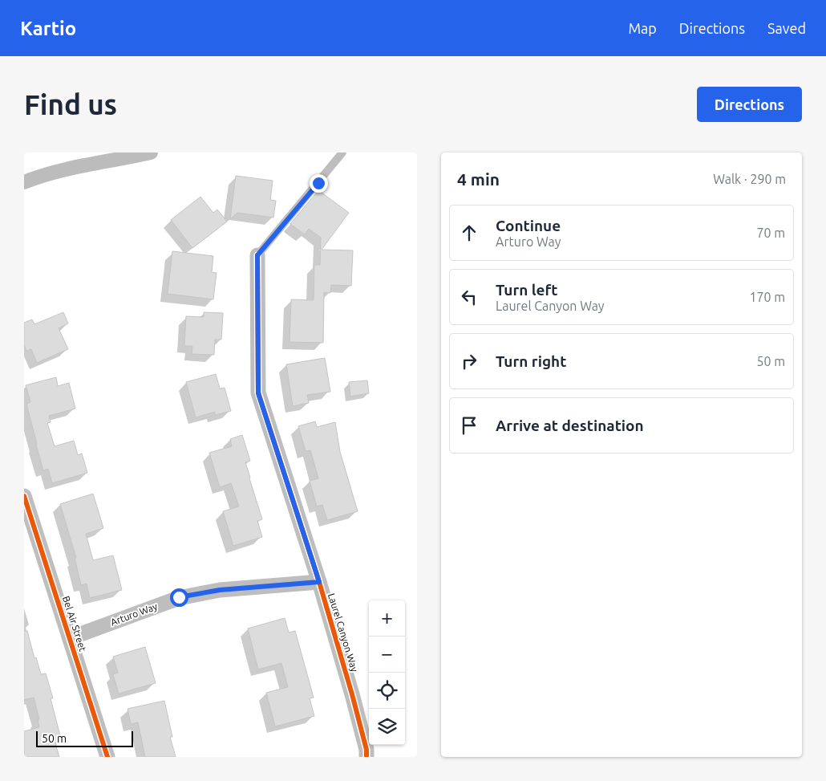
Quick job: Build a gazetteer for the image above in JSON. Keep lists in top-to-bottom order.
{
  "streets": {
    "street": ["Arturo Way", "Bel Air Street", "Laurel Canyon Way"]
  },
  "crossings": [
    ["Arturo Way", "Bel Air Street"],
    ["Arturo Way", "Laurel Canyon Way"]
  ],
  "scale_bar": "50 m",
  "page": {
    "header": "Kartio",
    "nav": ["Map", "Directions", "Saved"],
    "buttons": "Directions",
    "title": "Find us",
    "heading": ["4 min", "Walk · 290 m"],
    "list": [
      ["Continue", "Arturo Way", "70 m"],
      ["Turn left", "Laurel Canyon Way", "170 m"],
      ["Turn right", "50 m"],
      "Arrive at destination"
    ],
    "map_buttons": ["+", "−"],
    "scale": "50 m"
  }
}
